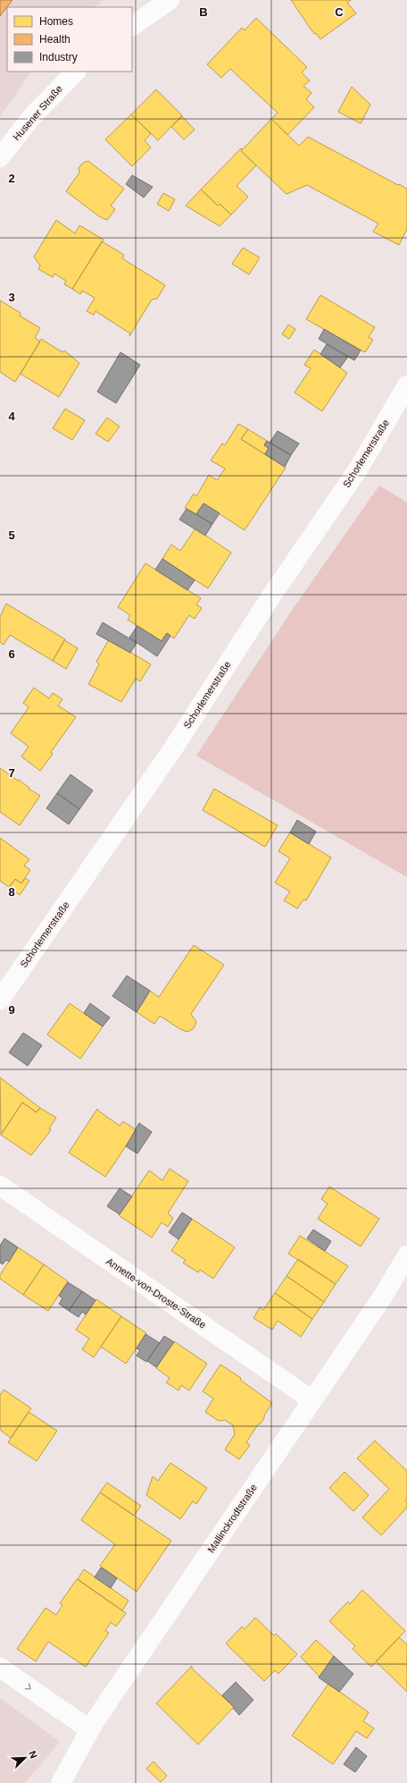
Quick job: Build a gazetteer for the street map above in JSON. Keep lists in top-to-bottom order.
{
  "streets": {
    "street": [
      "Husener Straße",
      "Schorlemerstraße",
      "Annette-von-Droste-Straße",
      "Mallinckrodtstraße"
    ]
  },
  "crossings": [
    ["Annette-von-Droste-Straße", "Mallinckrodtstraße"]
  ],
  "legend": ["Homes", "Health", "Industry"],
  "north": "top right",
  "grid": {
    "columns": ["B", "C"],
    "rows": [
      "2",
      "3",
      "4",
      "5",
      "6",
      "7",
      "8",
      "9"
    ]
  }
}
